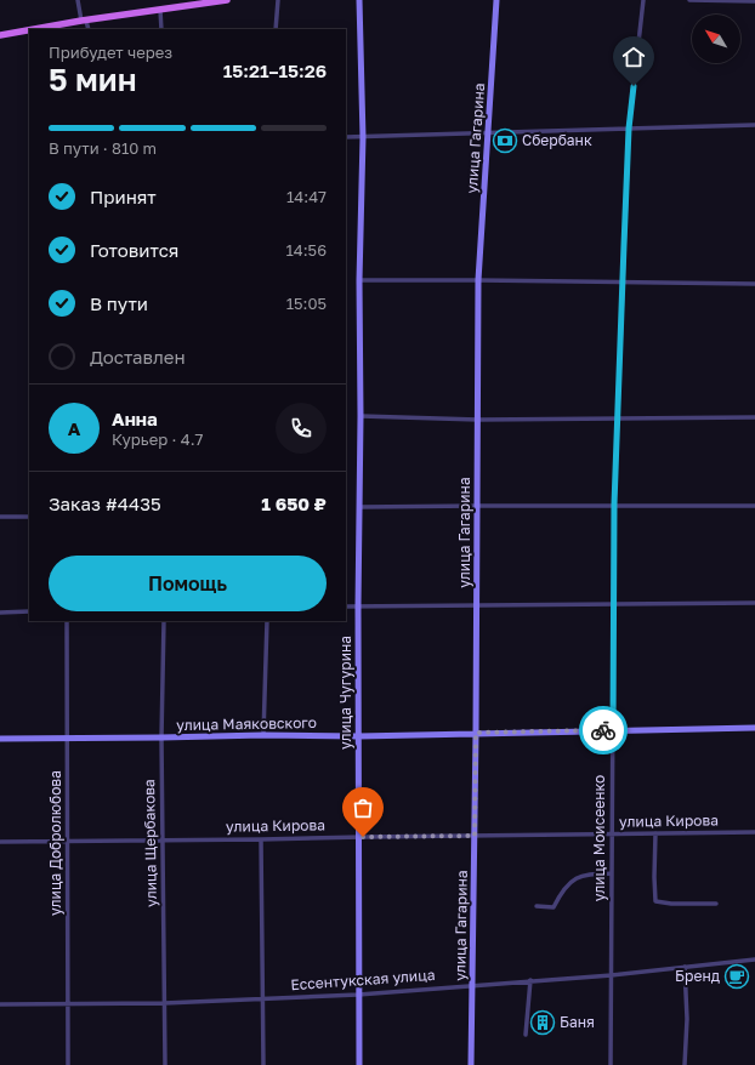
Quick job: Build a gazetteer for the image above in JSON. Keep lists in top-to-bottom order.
{
  "streets": {
    "street": [
      "улица Гагарина",
      "улица Чугурина",
      "улица Маяковского",
      "улица Кирова",
      "улица Моисеенко",
      "улица Добролюбова",
      "улица Щербакова",
      "Ессентукская улица"
    ]
  },
  "crossings": [
    ["улица Гагарина", "улица Маяковского"],
    ["улица Гагарина", "улица Кирова"],
    ["улица Гагарина", "Ессентукская улица"],
    ["улица Чугурина", "улица Маяковского"],
    ["улица Чугурина", "улица Кирова"],
    ["улица Чугурина", "Ессентукская улица"],
    ["улица Маяковского", "улица Моисеенко"],
    ["улица Маяковского", "улица Добролюбова"],
    ["улица Маяковского", "улица Щербакова"],
    ["улица Кирова", "улица Моисеенко"],
    ["улица Кирова", "улица Добролюбова"],
    ["улица Кирова", "улица Щербакова"],
    ["улица Моисеенко", "Ессентукская улица"],
    ["улица Добролюбова", "Ессентукская улица"],
    ["улица Щербакова", "Ессентукская улица"]
  ],
  "places": {
    "bank": ["Сбербанк"],
    "cafe": ["Бренд"],
    "building": ["Баня"]
  },
  "north": "top left",
  "page": {
    "heading": ["5 мин", "Прибудет через", "15:21–15:26"],
    "panel": [
      "Анна",
      "Курьер · 4.7",
      "Заказ #4435",
      "1 650 ₽"
    ],
    "bar": "В пути · 810 m",
    "list": [
      ["Принят", "14:47"],
      ["Готовится", "14:56"],
      ["В пути", "15:05"],
      "Доставлен"
    ],
    "round": "А",
    "buttons": "Помощь"
  }
}
